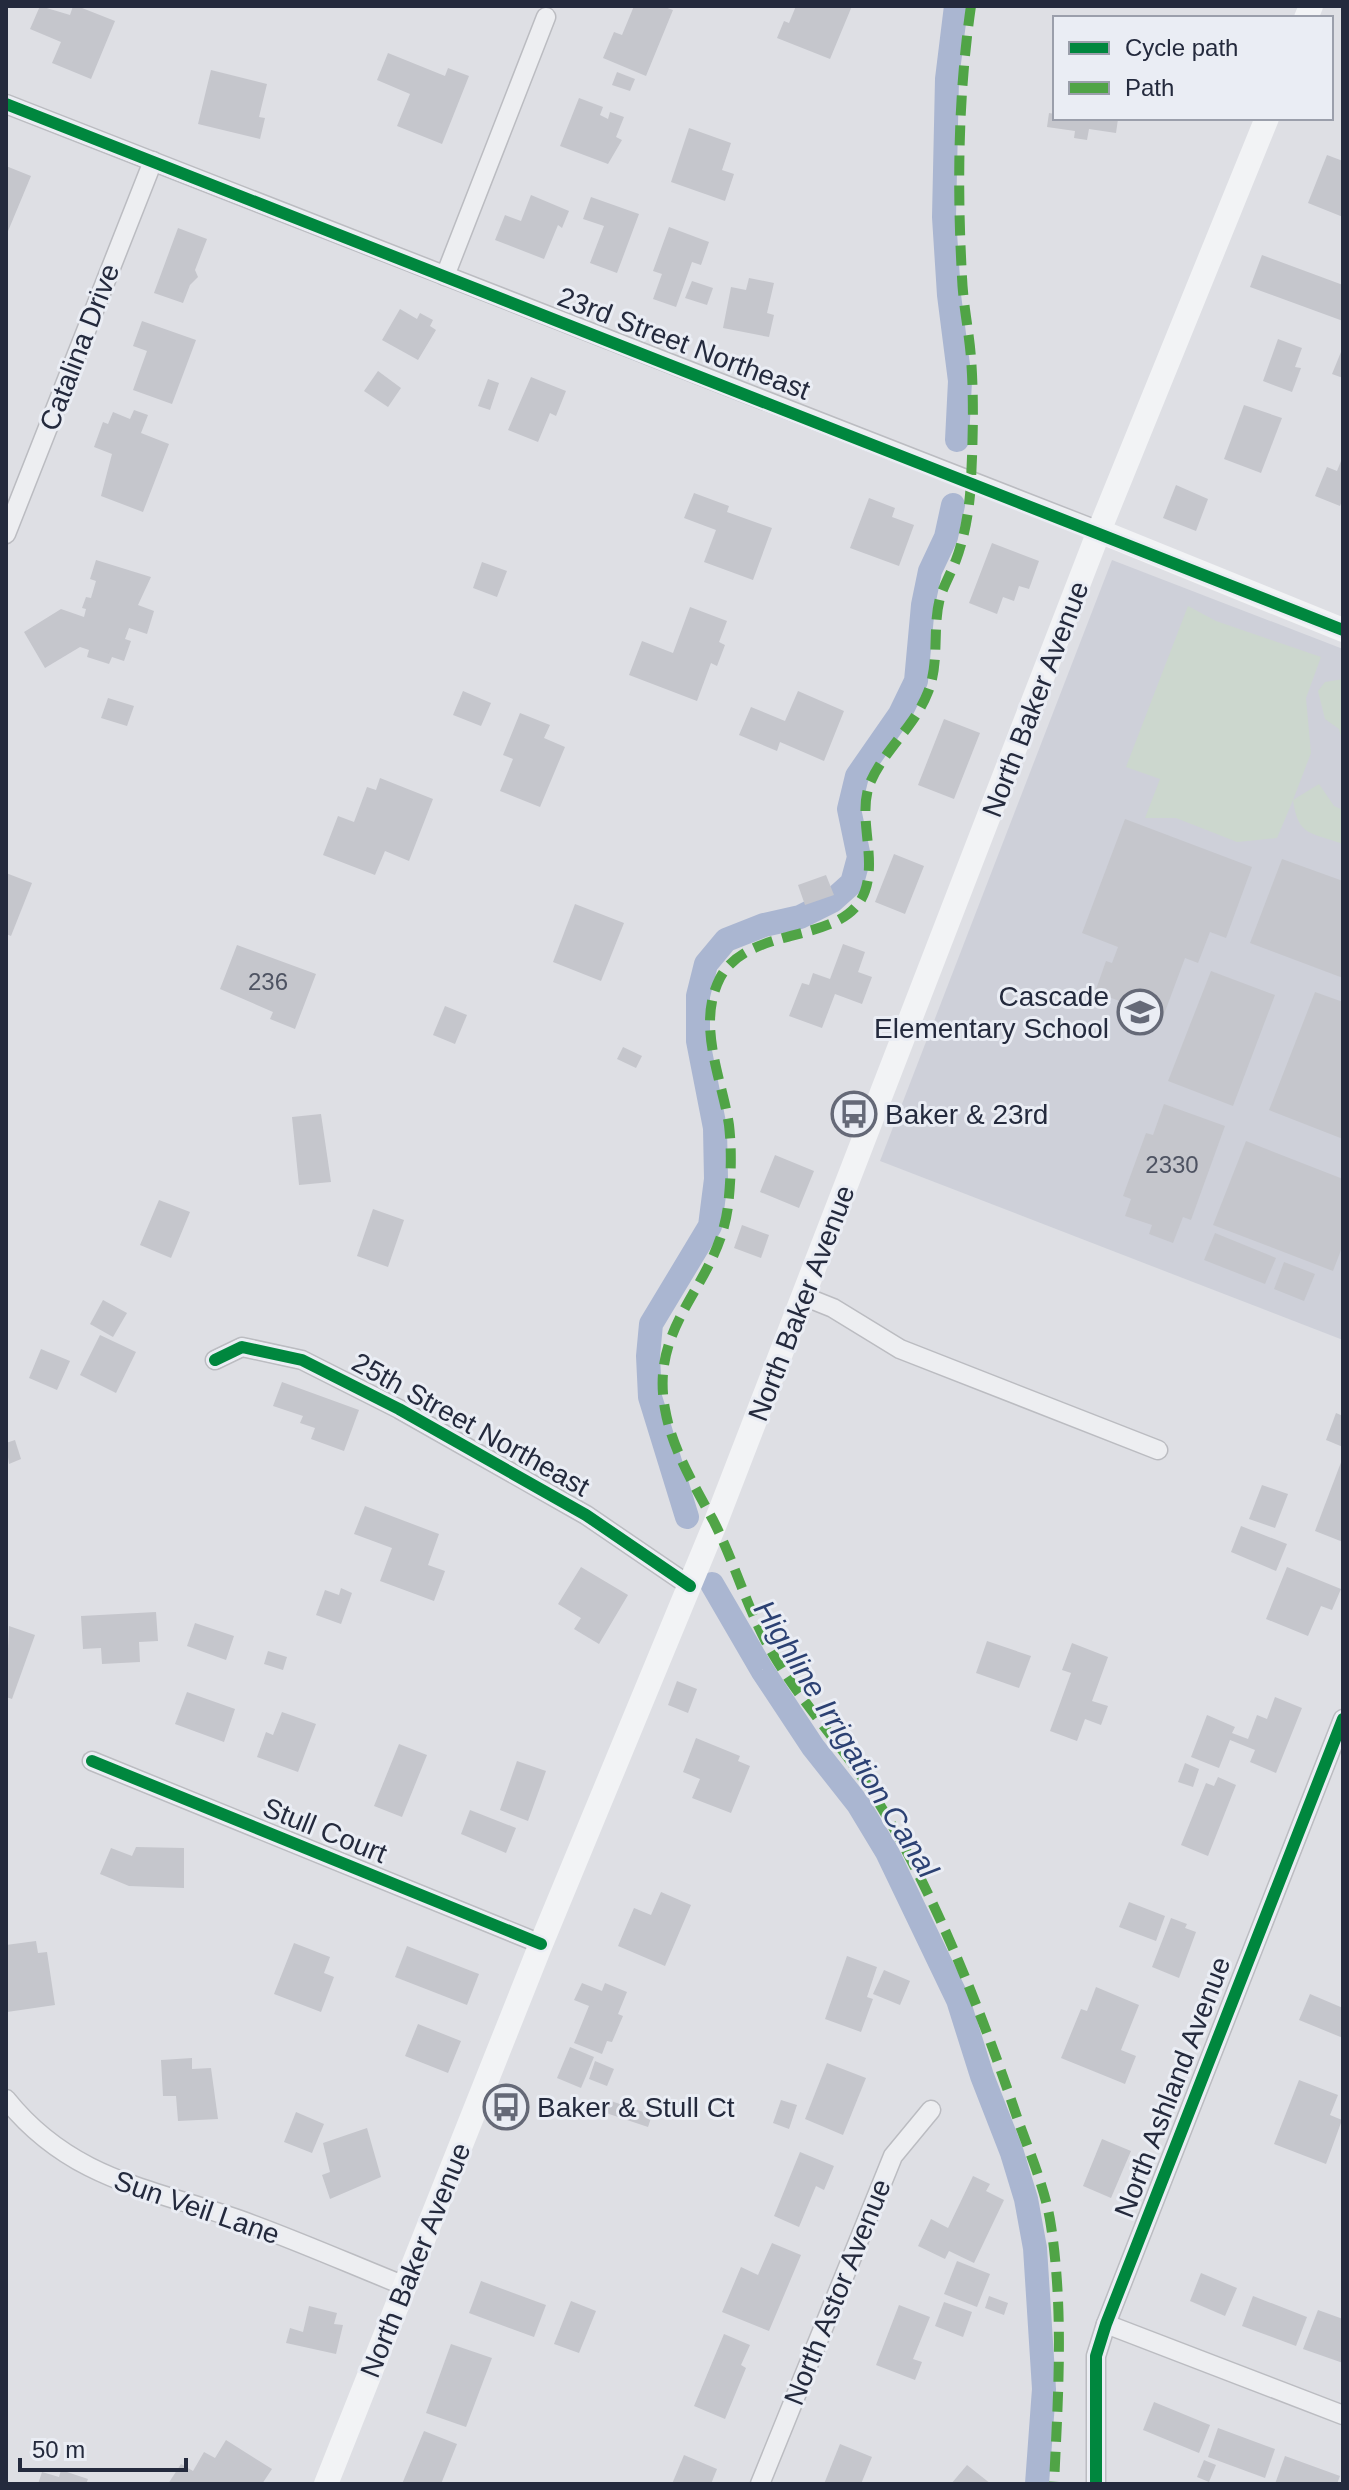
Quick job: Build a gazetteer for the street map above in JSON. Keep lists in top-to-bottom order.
{
  "streets": {
    "main road": ["23rd Street Northeast", "North Baker Avenue"],
    "street": [
      "Catalina Drive",
      "25th Street Northeast",
      "Stull Court",
      "North Ashland Avenue",
      "Sun Veil Lane",
      "North Astor Avenue"
    ]
  },
  "crossings": [
    ["23rd Street Northeast", "Catalina Drive"],
    ["23rd Street Northeast", "North Baker Avenue"],
    ["North Baker Avenue", "25th Street Northeast"],
    ["North Baker Avenue", "Stull Court"],
    ["North Baker Avenue", "Sun Veil Lane"]
  ],
  "water": ["Highline Irrigation Canal"],
  "places": {
    "school or university": ["Cascade Elementary School"],
    "bus stop": ["Baker & 23rd", "Baker & Stull Ct"]
  },
  "house_numbers": ["236", "2330"],
  "legend": ["Cycle path", "Path"],
  "scale_bar": "50 m"
}
